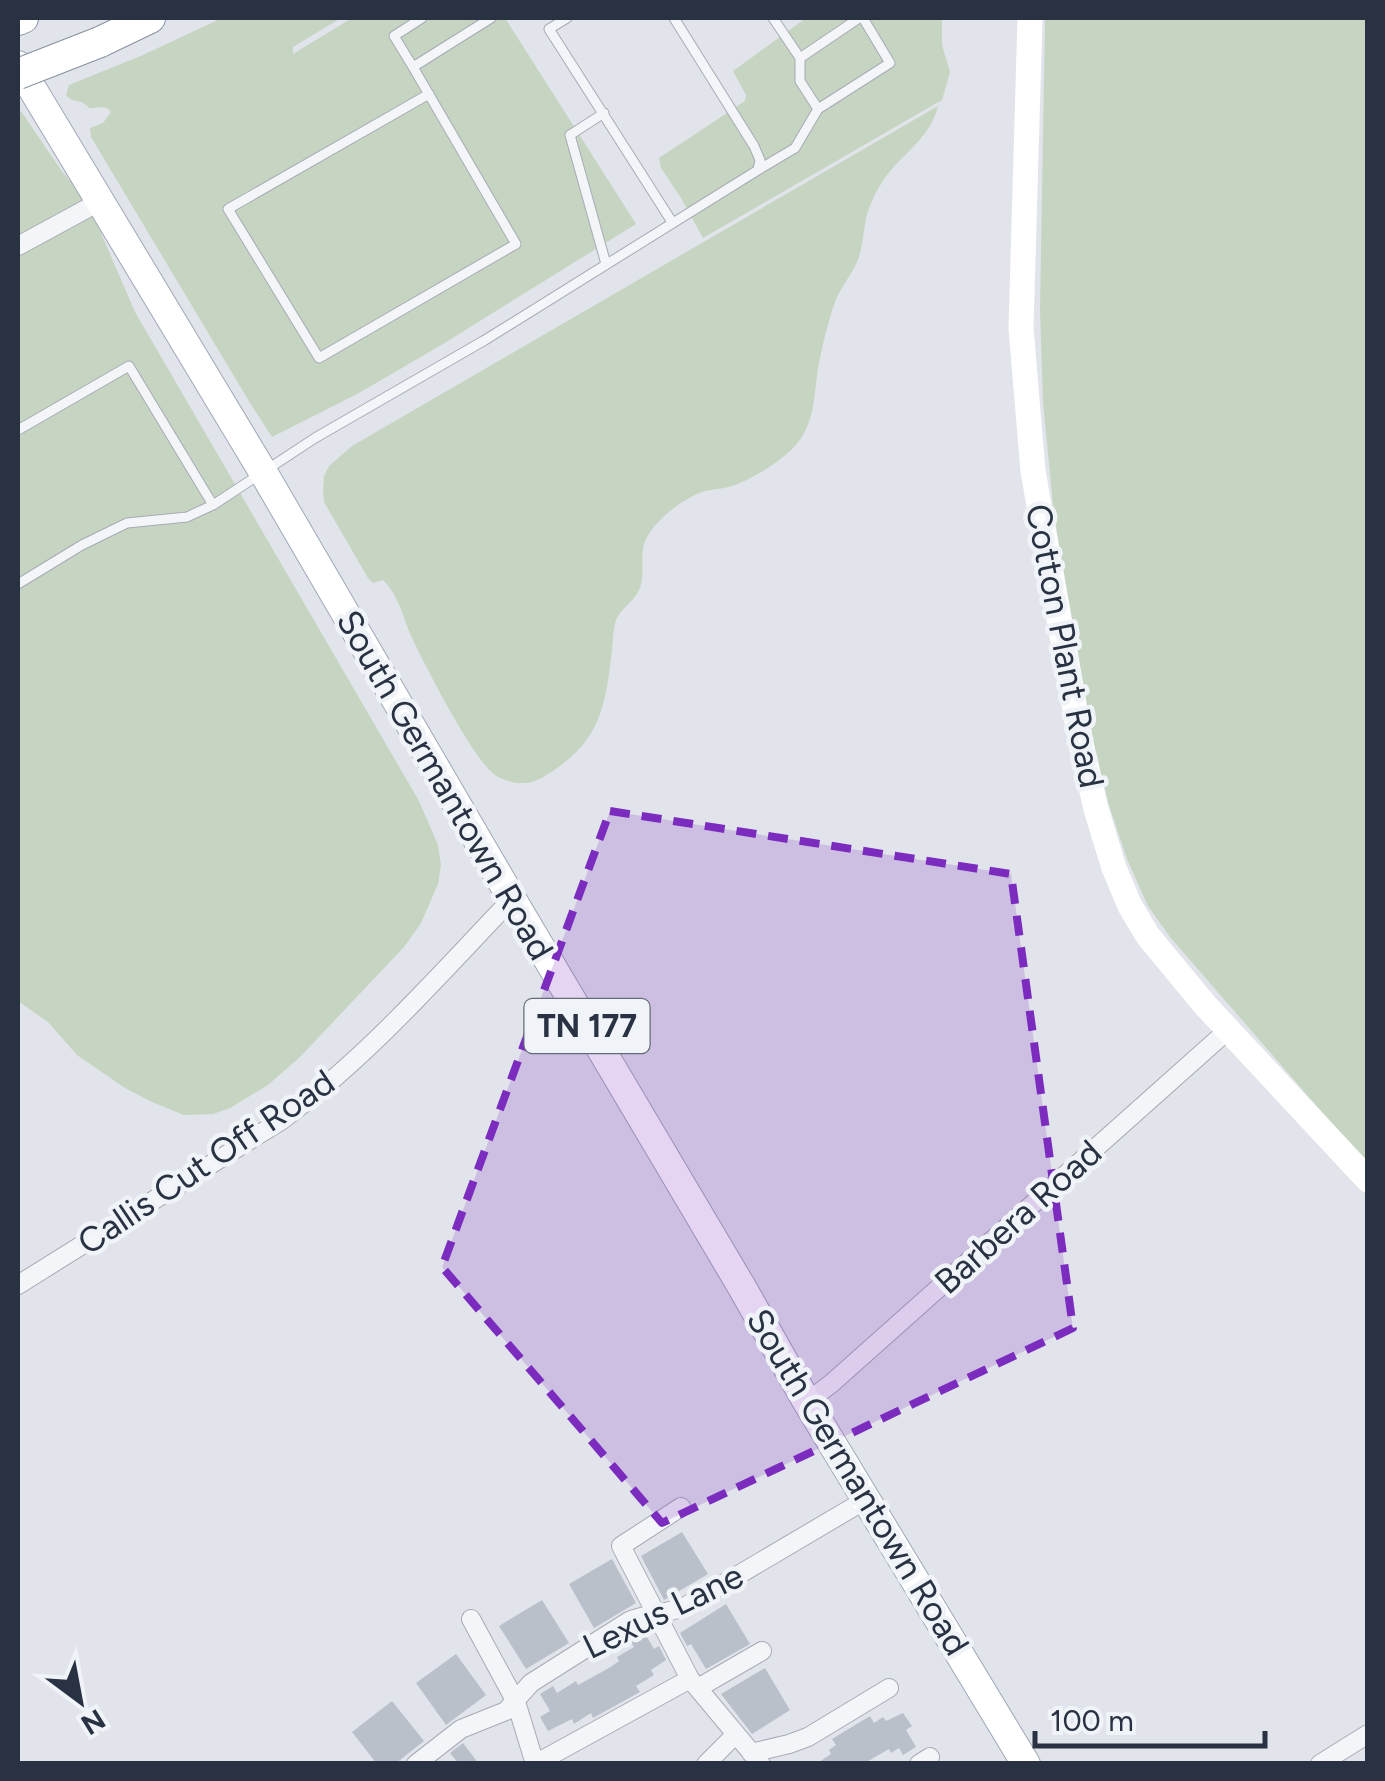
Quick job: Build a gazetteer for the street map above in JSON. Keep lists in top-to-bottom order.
{
  "streets": {
    "main road": ["South Germantown Road", "TN 177"],
    "street": [
      "Cotton Plant Road",
      "Callis Cut Off Road",
      "Barbera Road",
      "Lexus Lane"
    ]
  },
  "crossings": [
    ["Cotton Plant Road", "Barbera Road"],
    ["South Germantown Road", "Callis Cut Off Road"],
    ["South Germantown Road", "Barbera Road"],
    ["South Germantown Road", "Lexus Lane"]
  ],
  "scale_bar": "100 m",
  "north": "bottom right"
}
